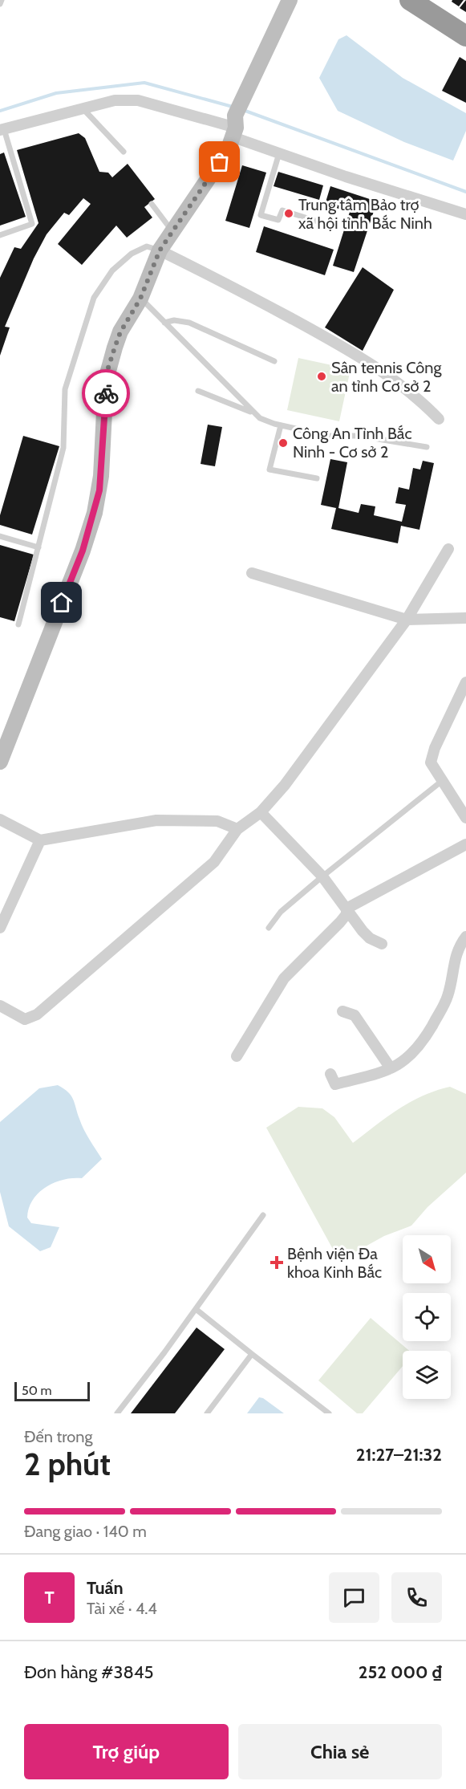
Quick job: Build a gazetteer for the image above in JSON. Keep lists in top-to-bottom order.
{
  "places": {
    "other": ["Trung tâm Bảo trợ xã hội tỉnh Bắc Ninh", "Sân tennis Công an tỉnh Cơ sở 2", "Công An Tỉnh Bắc Ninh - Cơ sở 2"],
    "health": ["Bệnh viện Đa khoa Kinh Bắc"]
  },
  "scale_bar": "50 m",
  "north": "bottom right",
  "page": {
    "scale": "50 m",
    "heading": ["2 phút", "Đến trong", "21:27–21:32"],
    "panel": [
      "Tuấn",
      "Tài xế · 4.4",
      "Đơn hàng #3845",
      "252 000 ₫"
    ],
    "bar": "Đang giao · 140 m",
    "round": "T",
    "buttons": ["Trợ giúp", "Chia sẻ"]
  }
}
